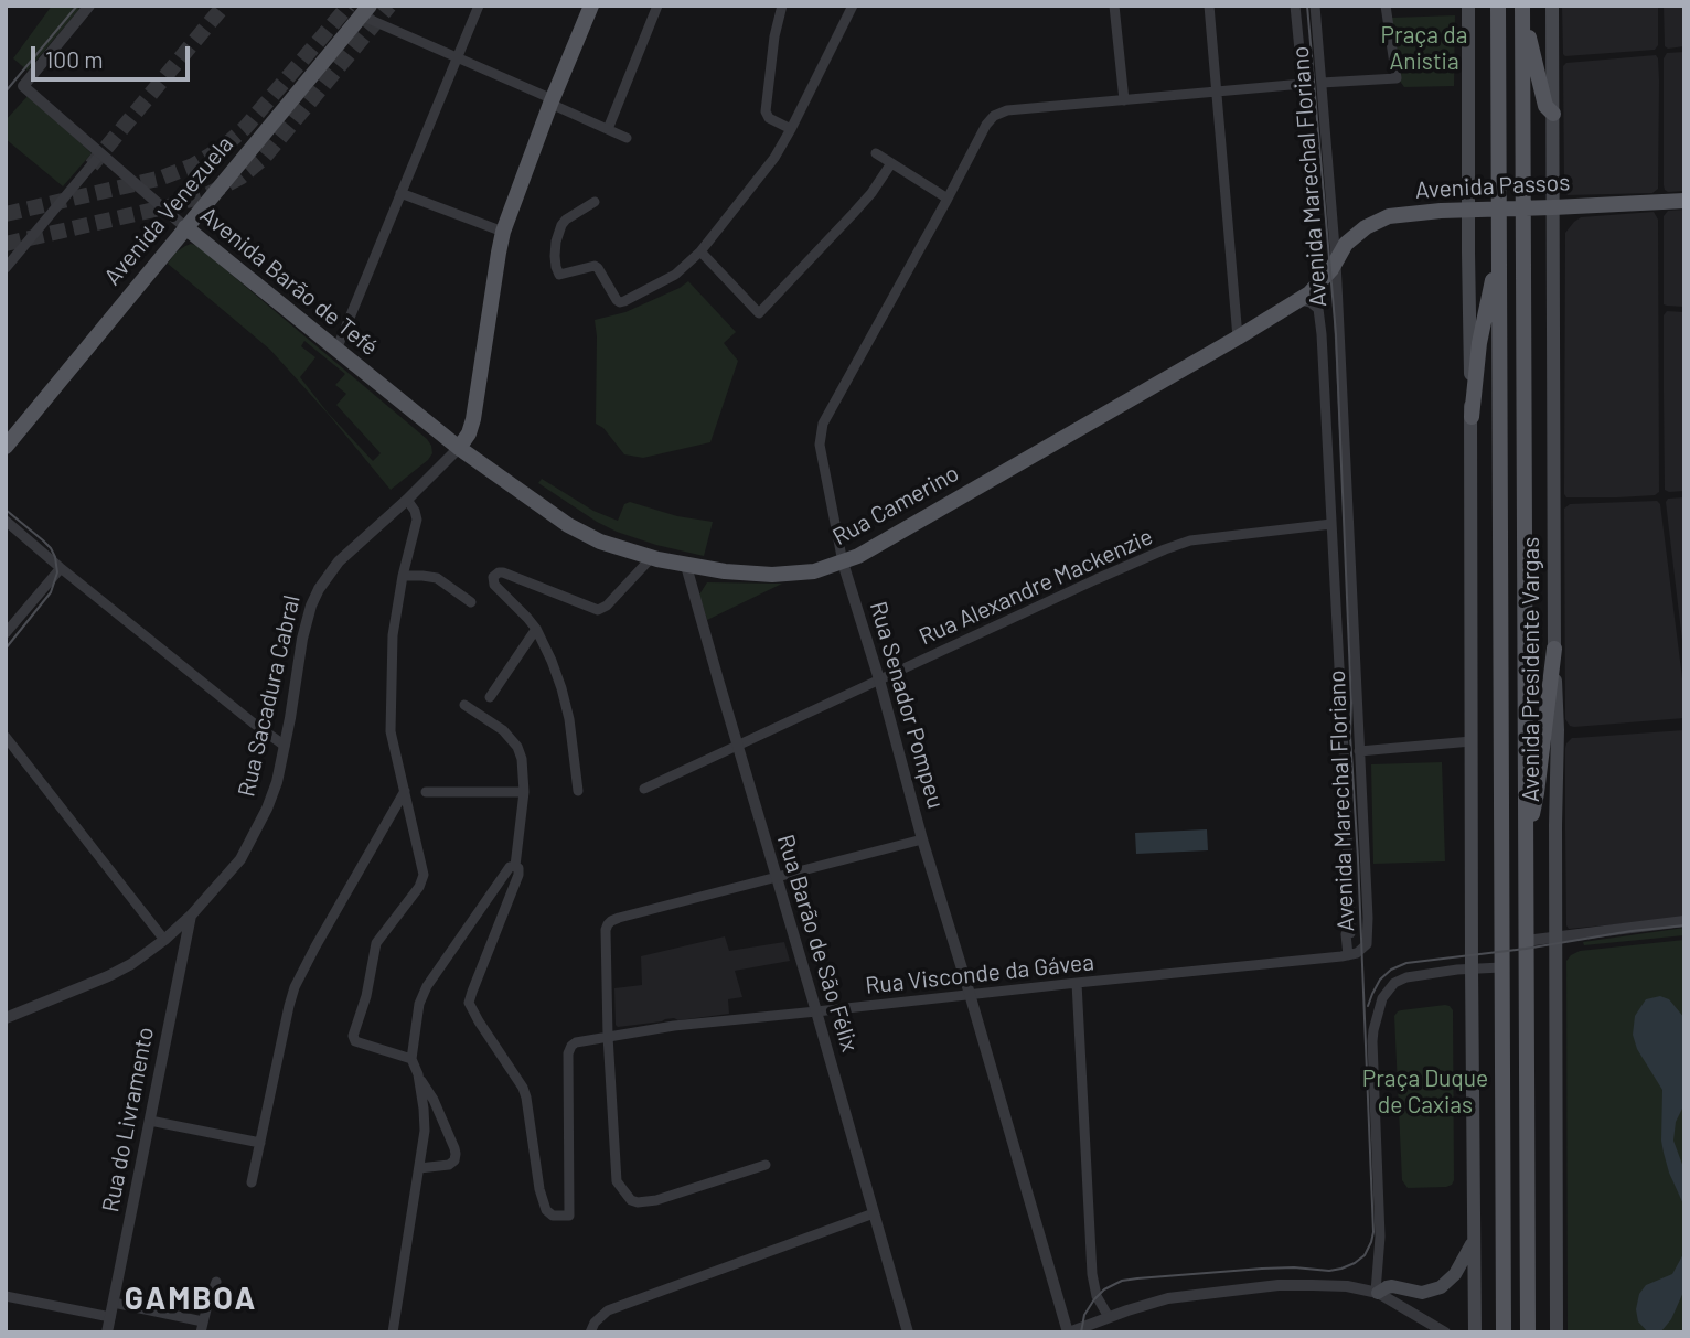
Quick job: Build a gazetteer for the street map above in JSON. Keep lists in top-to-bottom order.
{
  "streets": {
    "main road": [
      "Avenida Passos",
      "Avenida Venezuela",
      "Avenida Barão de Tefé",
      "Rua Camerino",
      "Avenida Presidente Vargas",
      "Rua Sacadura Cabral"
    ],
    "street": [
      "Avenida Marechal Floriano",
      "Rua Alexandre Mackenzie",
      "Rua Senador Pompeu",
      "Rua Barão de São Félix",
      "Rua Visconde da Gávea",
      "Rua do Livramento"
    ]
  },
  "crossings": [
    ["Avenida Marechal Floriano", "Avenida Passos"],
    ["Avenida Marechal Floriano", "Rua Camerino"],
    ["Avenida Marechal Floriano", "Rua Alexandre Mackenzie"],
    ["Avenida Marechal Floriano", "Rua Visconde da Gávea"],
    ["Avenida Passos", "Rua Camerino"],
    ["Avenida Passos", "Avenida Presidente Vargas"],
    ["Avenida Venezuela", "Avenida Barão de Tefé"],
    ["Avenida Barão de Tefé", "Rua Camerino"],
    ["Avenida Barão de Tefé", "Rua Sacadura Cabral"],
    ["Rua Camerino", "Rua Sacadura Cabral"],
    ["Rua Camerino", "Rua Senador Pompeu"],
    ["Rua Camerino", "Rua Barão de São Félix"],
    ["Rua Alexandre Mackenzie", "Rua Senador Pompeu"],
    ["Rua Alexandre Mackenzie", "Rua Barão de São Félix"],
    ["Rua Sacadura Cabral", "Rua do Livramento"],
    ["Rua Senador Pompeu", "Rua Visconde da Gávea"],
    ["Rua Barão de São Félix", "Rua Visconde da Gávea"]
  ],
  "districts": ["GAMBOA"],
  "parks": ["Praça da Anistia", "Praça Duque de Caxias"],
  "scale_bar": "100 m"
}
